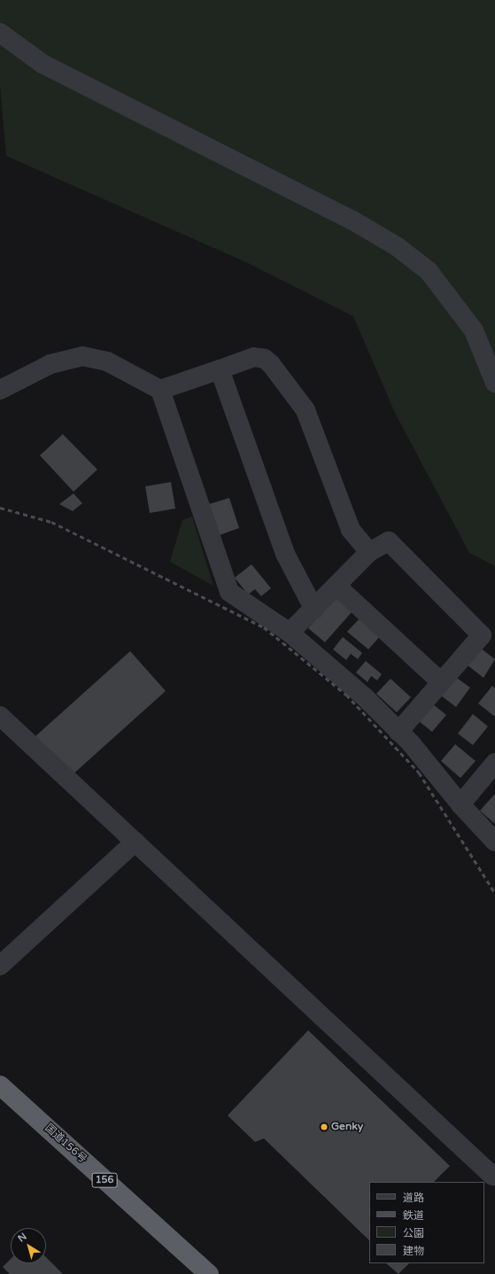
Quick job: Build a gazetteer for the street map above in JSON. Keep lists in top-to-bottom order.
{
  "streets": {
    "highway": ["国道156号", "156"]
  },
  "places": ["Genky"],
  "legend": [
    "道路",
    "鉄道",
    "公園",
    "建物"
  ],
  "north": "top left"
}
